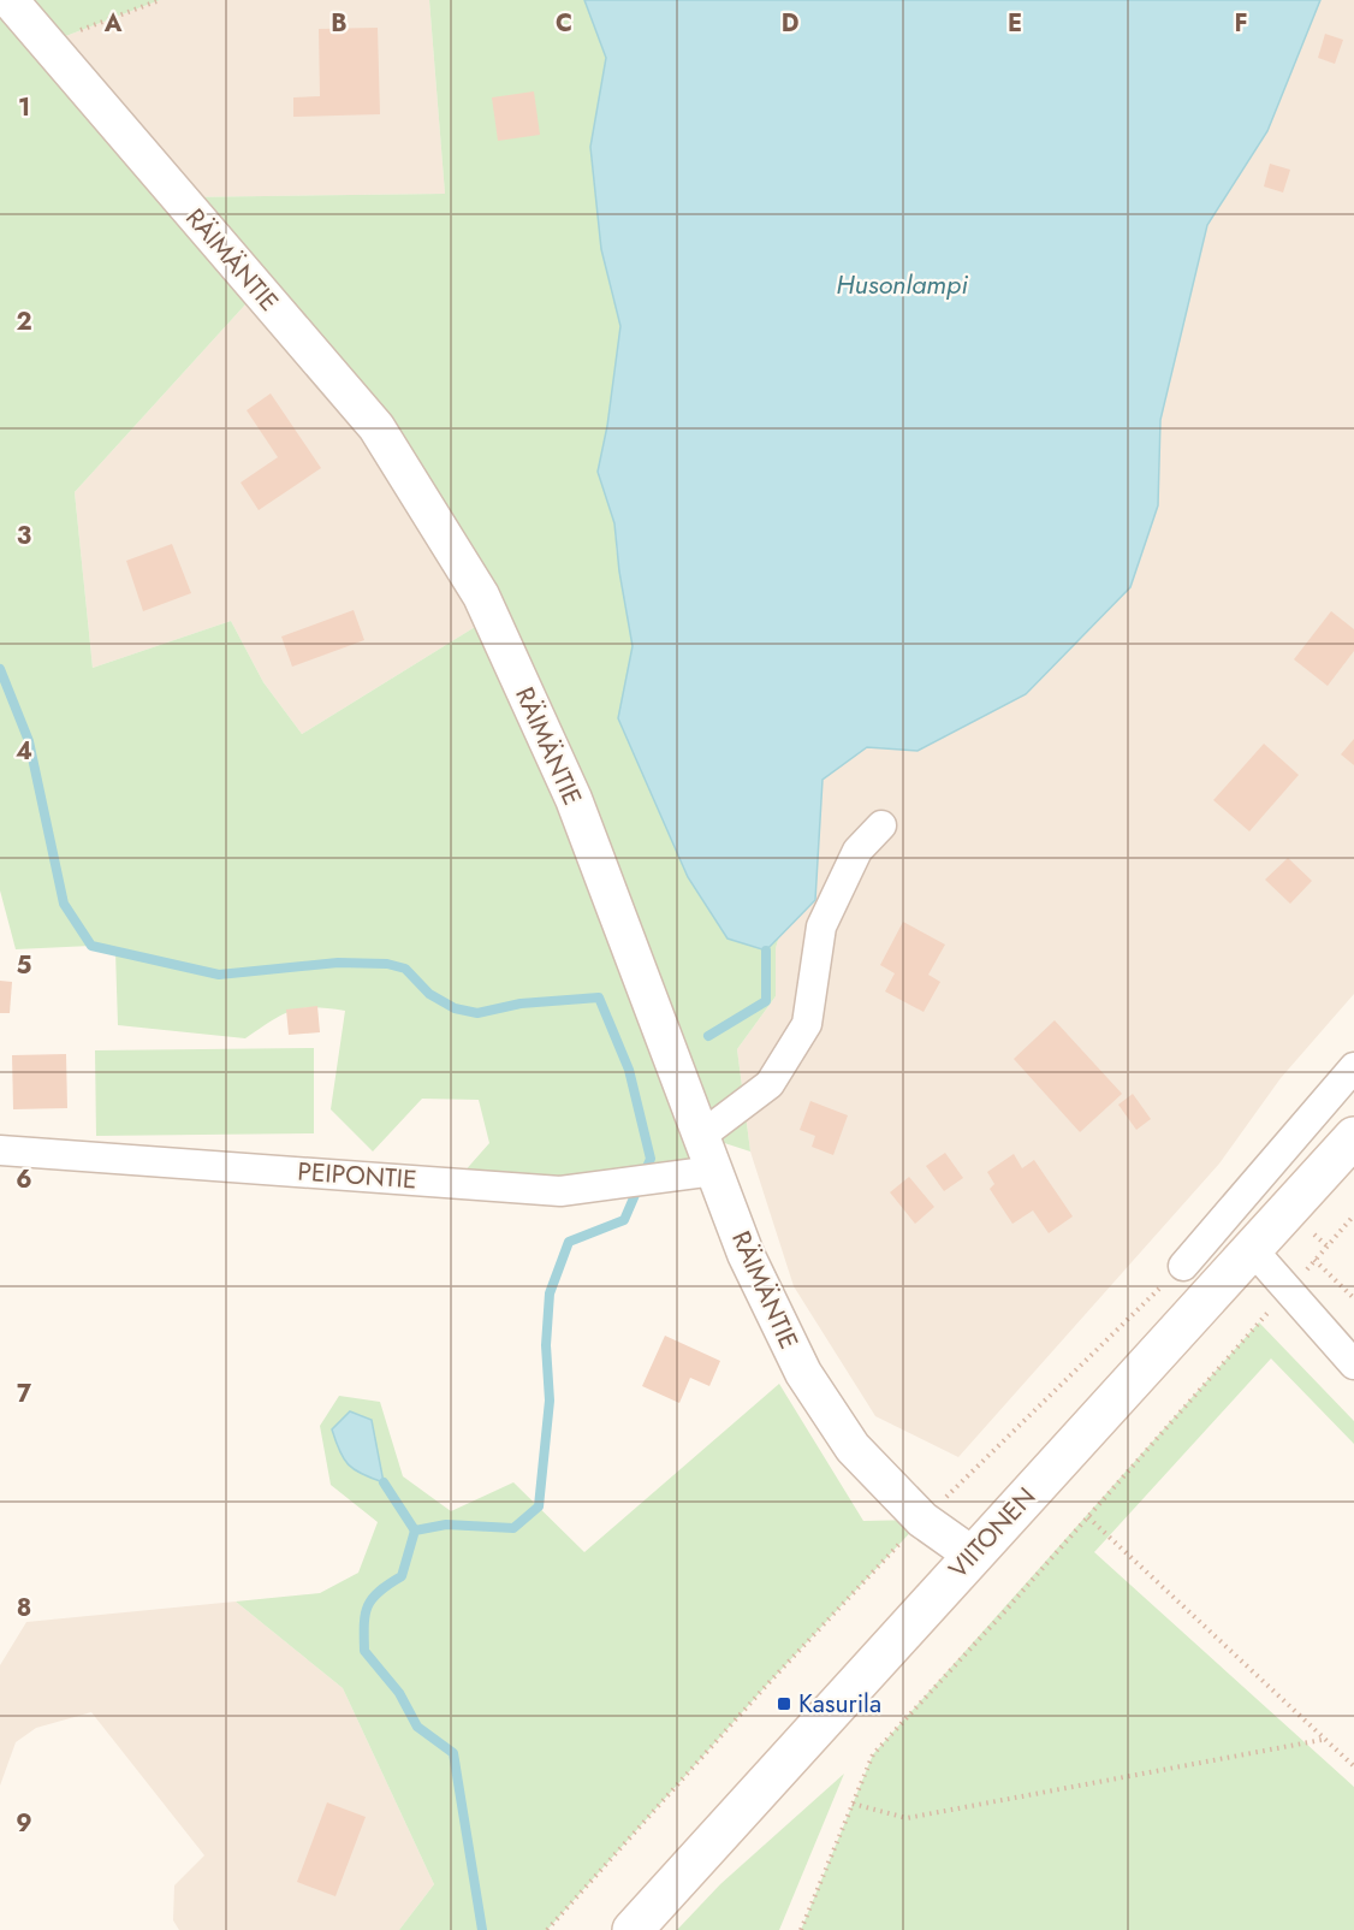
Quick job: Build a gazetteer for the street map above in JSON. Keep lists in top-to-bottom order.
{
  "streets": {
    "main road": ["VIITONEN"],
    "street": ["RÄIMÄNTIE", "PEIPONTIE"]
  },
  "crossings": [
    ["RÄIMÄNTIE", "PEIPONTIE"],
    ["RÄIMÄNTIE", "VIITONEN"]
  ],
  "water": ["Husonlampi"],
  "places": {
    "transit": ["Kasurila"]
  },
  "grid": {
    "columns": [
      "A",
      "B",
      "C",
      "D",
      "E",
      "F"
    ],
    "rows": [
      "1",
      "2",
      "3",
      "4",
      "5",
      "6",
      "7",
      "8",
      "9"
    ]
  }
}
